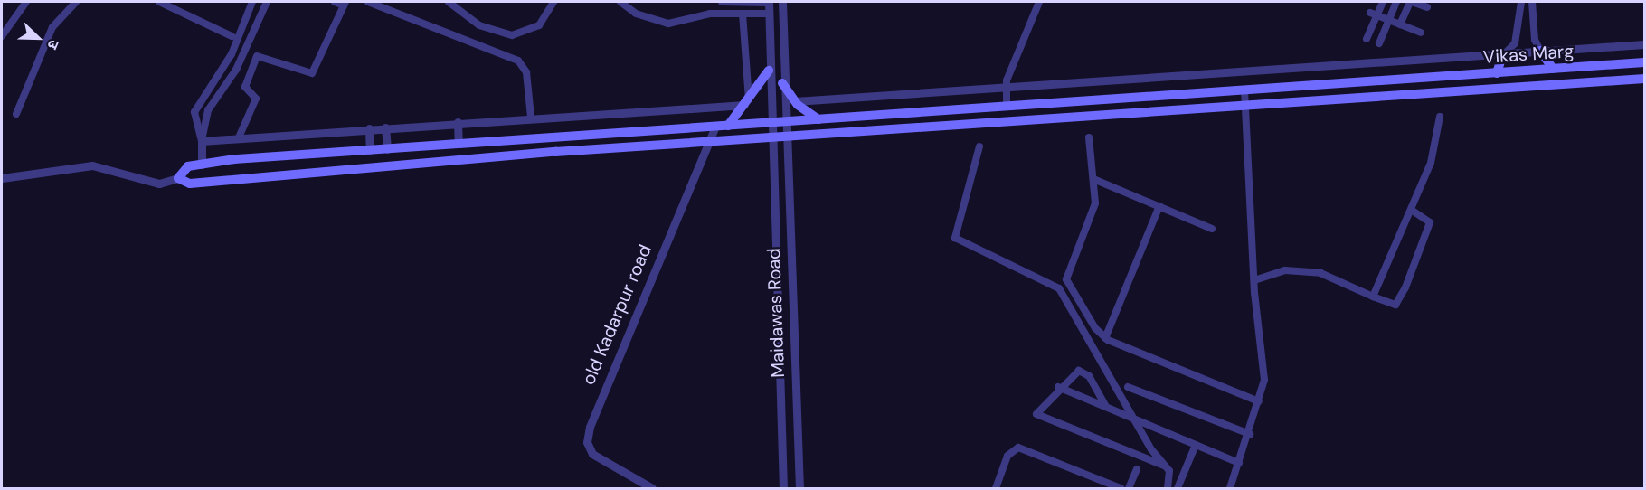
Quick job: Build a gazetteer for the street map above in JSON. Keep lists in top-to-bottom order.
{
  "streets": {
    "main road": ["Vikas Marg"],
    "street": ["Maidawas Road", "old Kadarpur road"]
  },
  "crossings": [
    ["Vikas Marg", "Maidawas Road"],
    ["Vikas Marg", "old Kadarpur road"]
  ],
  "north": "bottom right"
}
